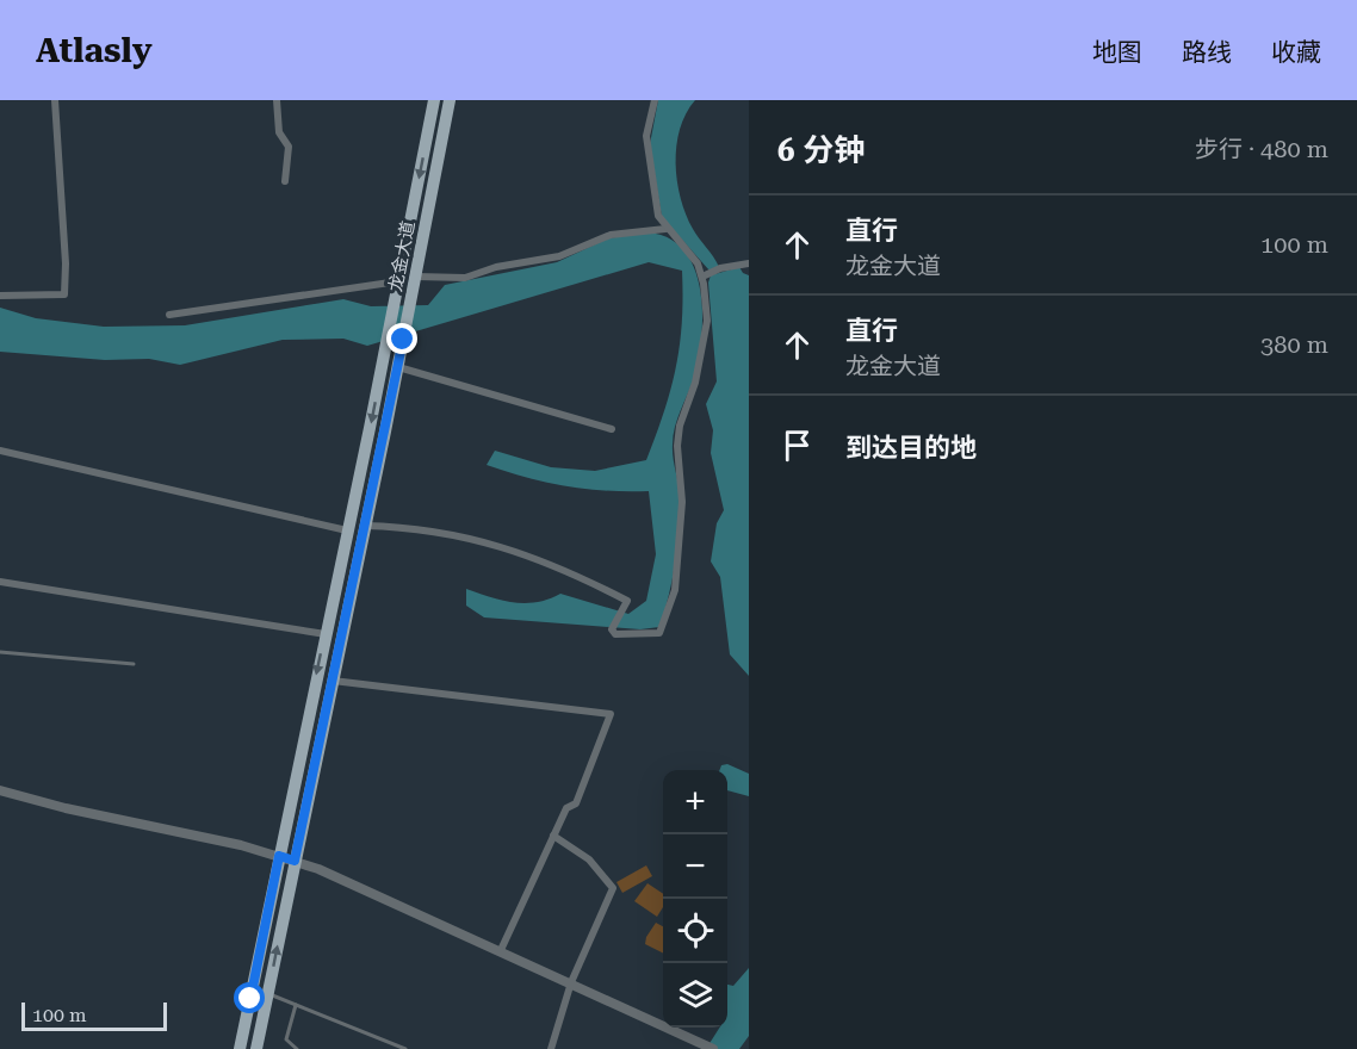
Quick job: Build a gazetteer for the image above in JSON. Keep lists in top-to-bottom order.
{
  "streets": {
    "main road": ["龙金大道"]
  },
  "scale_bar": "100 m",
  "page": {
    "header": "Atlasly",
    "nav": ["地图", "路线", "收藏"],
    "heading": ["6 分钟", "步行 · 480 m"],
    "list": [
      ["直行", "龙金大道", "100 m"],
      ["直行", "龙金大道", "380 m"],
      "到达目的地"
    ],
    "map_buttons": ["+", "−"],
    "scale": "100 m"
  }
}
